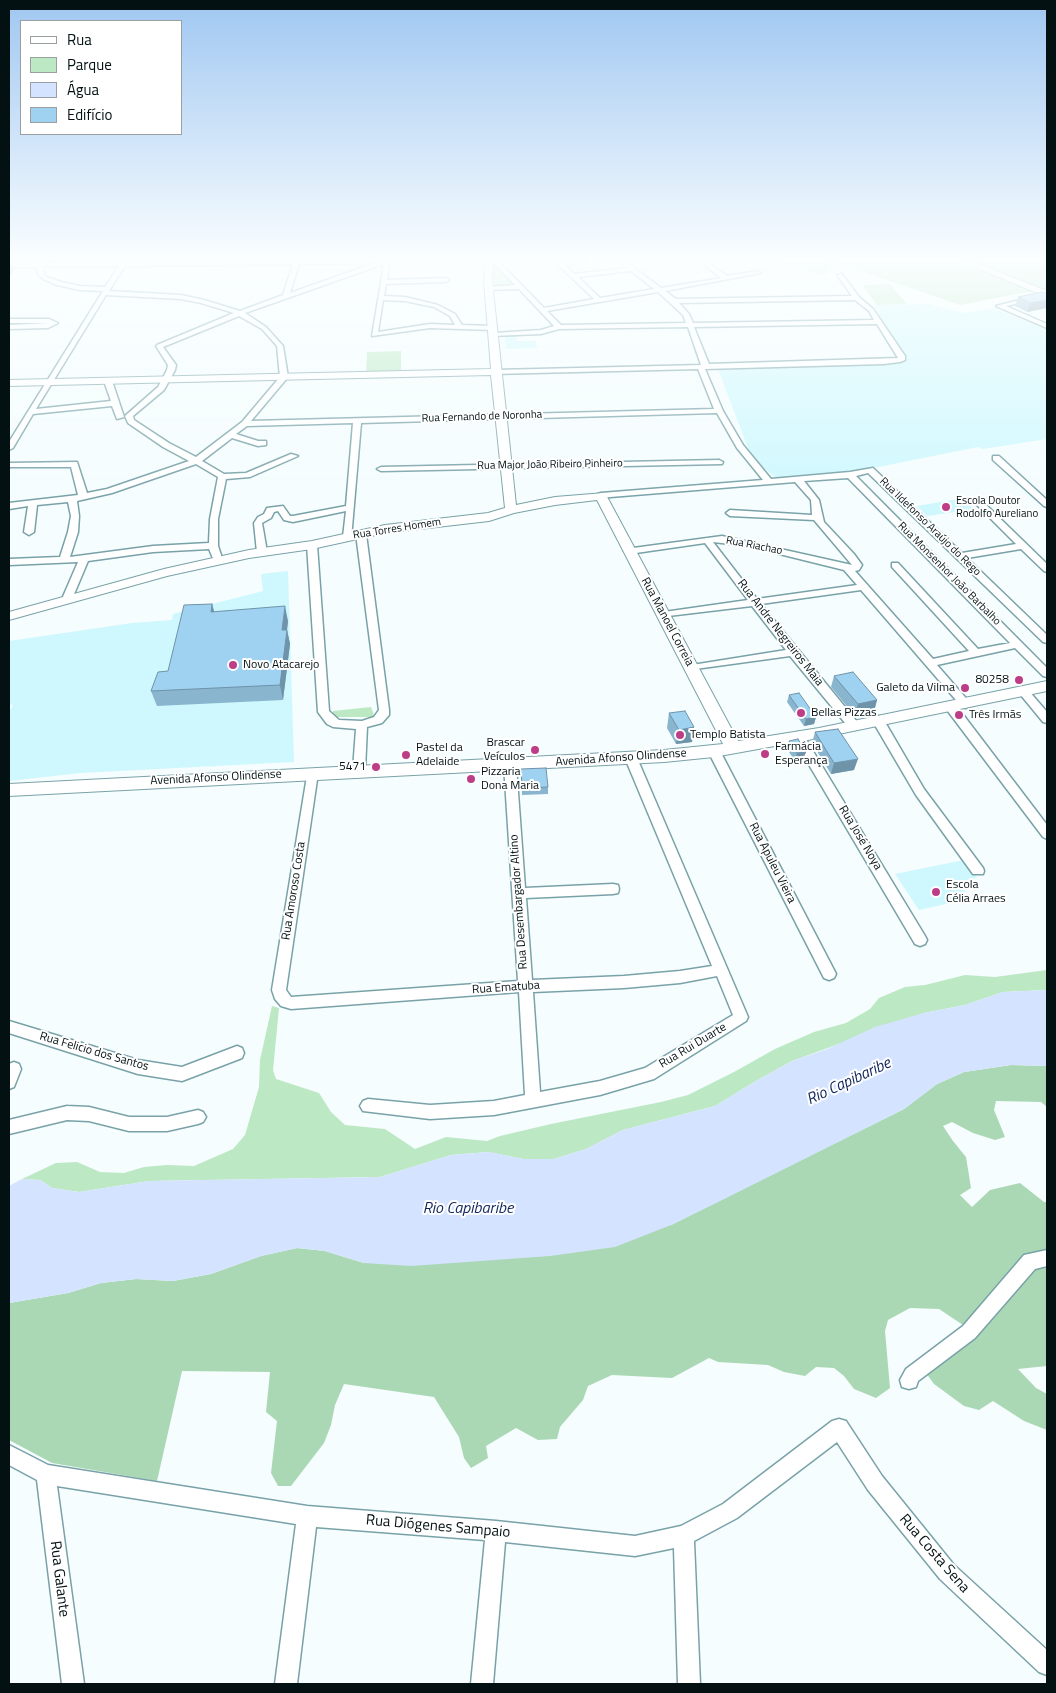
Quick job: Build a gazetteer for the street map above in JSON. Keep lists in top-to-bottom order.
{
  "streets": {
    "street": [
      "Rua Fernando de Noronha",
      "Rua Major João Ribeiro Pinheiro",
      "Rua Ildefonso Araújo do Rego",
      "Rua Torres Homem",
      "Rua Riachao",
      "Rua Monsenhor João Barbalho",
      "Rua Manoel Correia",
      "Rua Andre Negreiros Maia",
      "Avenida Afonso Olindense",
      "Rua José Noya",
      "Rua Apuleu Vieira",
      "Rua Amoroso Costa",
      "Rua Desembargador Altino",
      "Rua Ematuba",
      "Rua Rui Duarte",
      "Rua Felicio dos Santos",
      "Rua Diógenes Sampaio",
      "Rua Costa Sena",
      "Rua Galante"
    ]
  },
  "crossings": [
    ["Rua Ildefonso Araújo do Rego", "Rua Torres Homem"],
    ["Rua Ildefonso Araújo do Rego", "Rua Monsenhor João Barbalho"],
    ["Rua Torres Homem", "Rua Manoel Correia"],
    ["Rua Riachao", "Rua Manoel Correia"],
    ["Rua Riachao", "Rua Andre Negreiros Maia"],
    ["Rua Manoel Correia", "Avenida Afonso Olindense"],
    ["Rua Andre Negreiros Maia", "Avenida Afonso Olindense"],
    ["Avenida Afonso Olindense", "Rua José Noya"],
    ["Avenida Afonso Olindense", "Rua Apuleu Vieira"],
    ["Avenida Afonso Olindense", "Rua Amoroso Costa"],
    ["Avenida Afonso Olindense", "Rua Desembargador Altino"],
    ["Avenida Afonso Olindense", "Rua Rui Duarte"],
    ["Rua Amoroso Costa", "Rua Ematuba"],
    ["Rua Desembargador Altino", "Rua Ematuba"],
    ["Rua Desembargador Altino", "Rua Rui Duarte"],
    ["Rua Ematuba", "Rua Rui Duarte"],
    ["Rua Diógenes Sampaio", "Rua Costa Sena"],
    ["Rua Diógenes Sampaio", "Rua Galante"]
  ],
  "water": ["Rio Capibaribe"],
  "places": [
    "Escola Doutor Rodolfo Aureliano",
    "Novo Atacarejo",
    "80258",
    "Galeto da Vilma",
    "Bellas Pizzas",
    "Três Irmãs",
    "Templo Batista",
    "Brascar Veículos",
    "Farmácia Esperança",
    "Pastel da Adelaide",
    "5471",
    "Pizzaria Dona Maria",
    "Escola Célia Arraes"
  ],
  "legend": [
    "Rua",
    "Parque",
    "Água",
    "Edifício"
  ]
}
